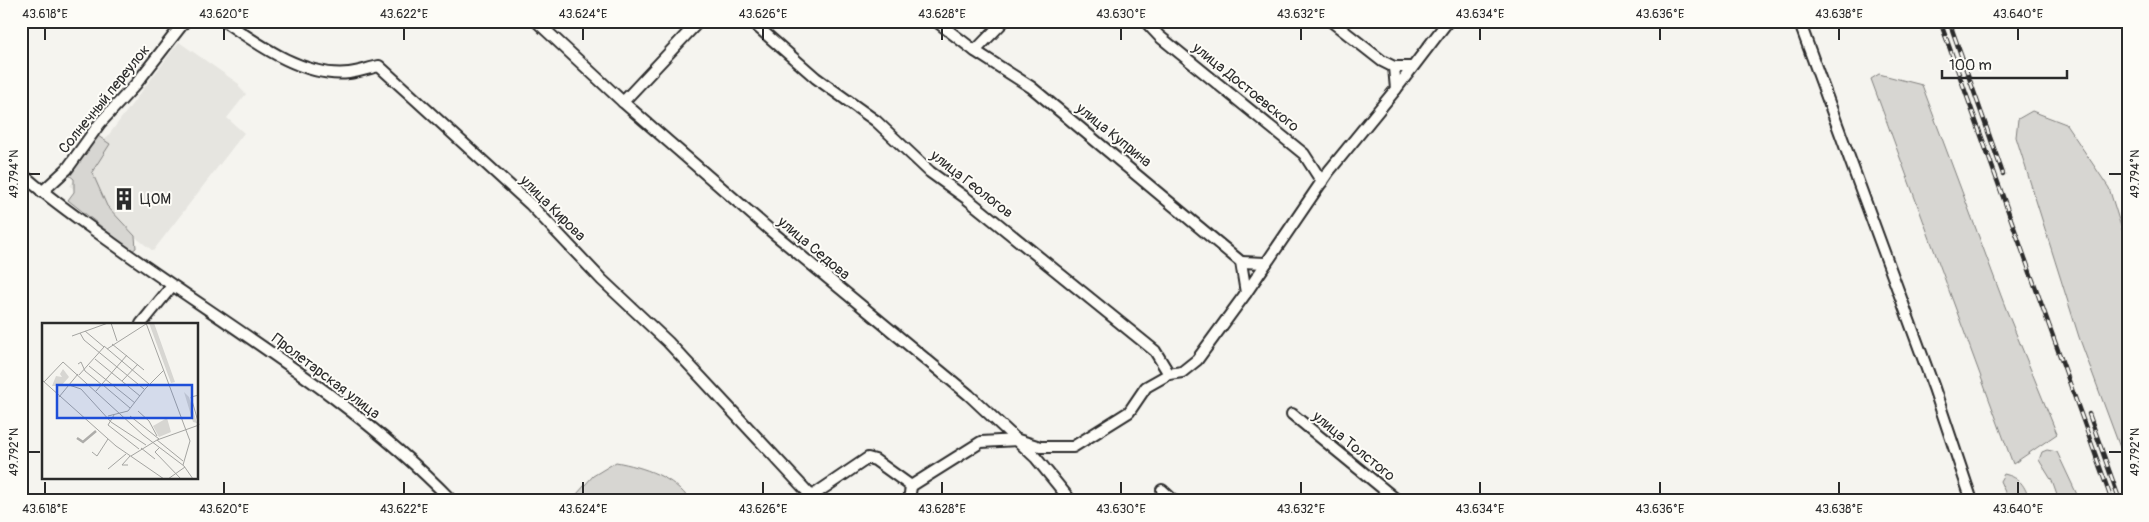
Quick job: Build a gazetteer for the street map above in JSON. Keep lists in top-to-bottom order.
{
  "streets": {
    "street": [
      "улица Достоевского",
      "Солнечный переулок",
      "улица Куприна",
      "улица Геологов",
      "улица Кирова",
      "улица Седова",
      "Пролетарская улица",
      "улица Толстого"
    ]
  },
  "crossings": [
    ["Солнечный переулок", "Пролетарская улица"]
  ],
  "places": {
    "building": ["ЦОМ"]
  },
  "scale_bar": "100 m",
  "coordinates": [
    "43.618°E",
    "43.620°E",
    "43.622°E",
    "43.624°E",
    "43.626°E",
    "43.628°E",
    "43.630°E",
    "43.632°E",
    "43.634°E",
    "43.636°E",
    "43.638°E",
    "43.640°E",
    "49.794°N",
    "49.792°N"
  ]
}
